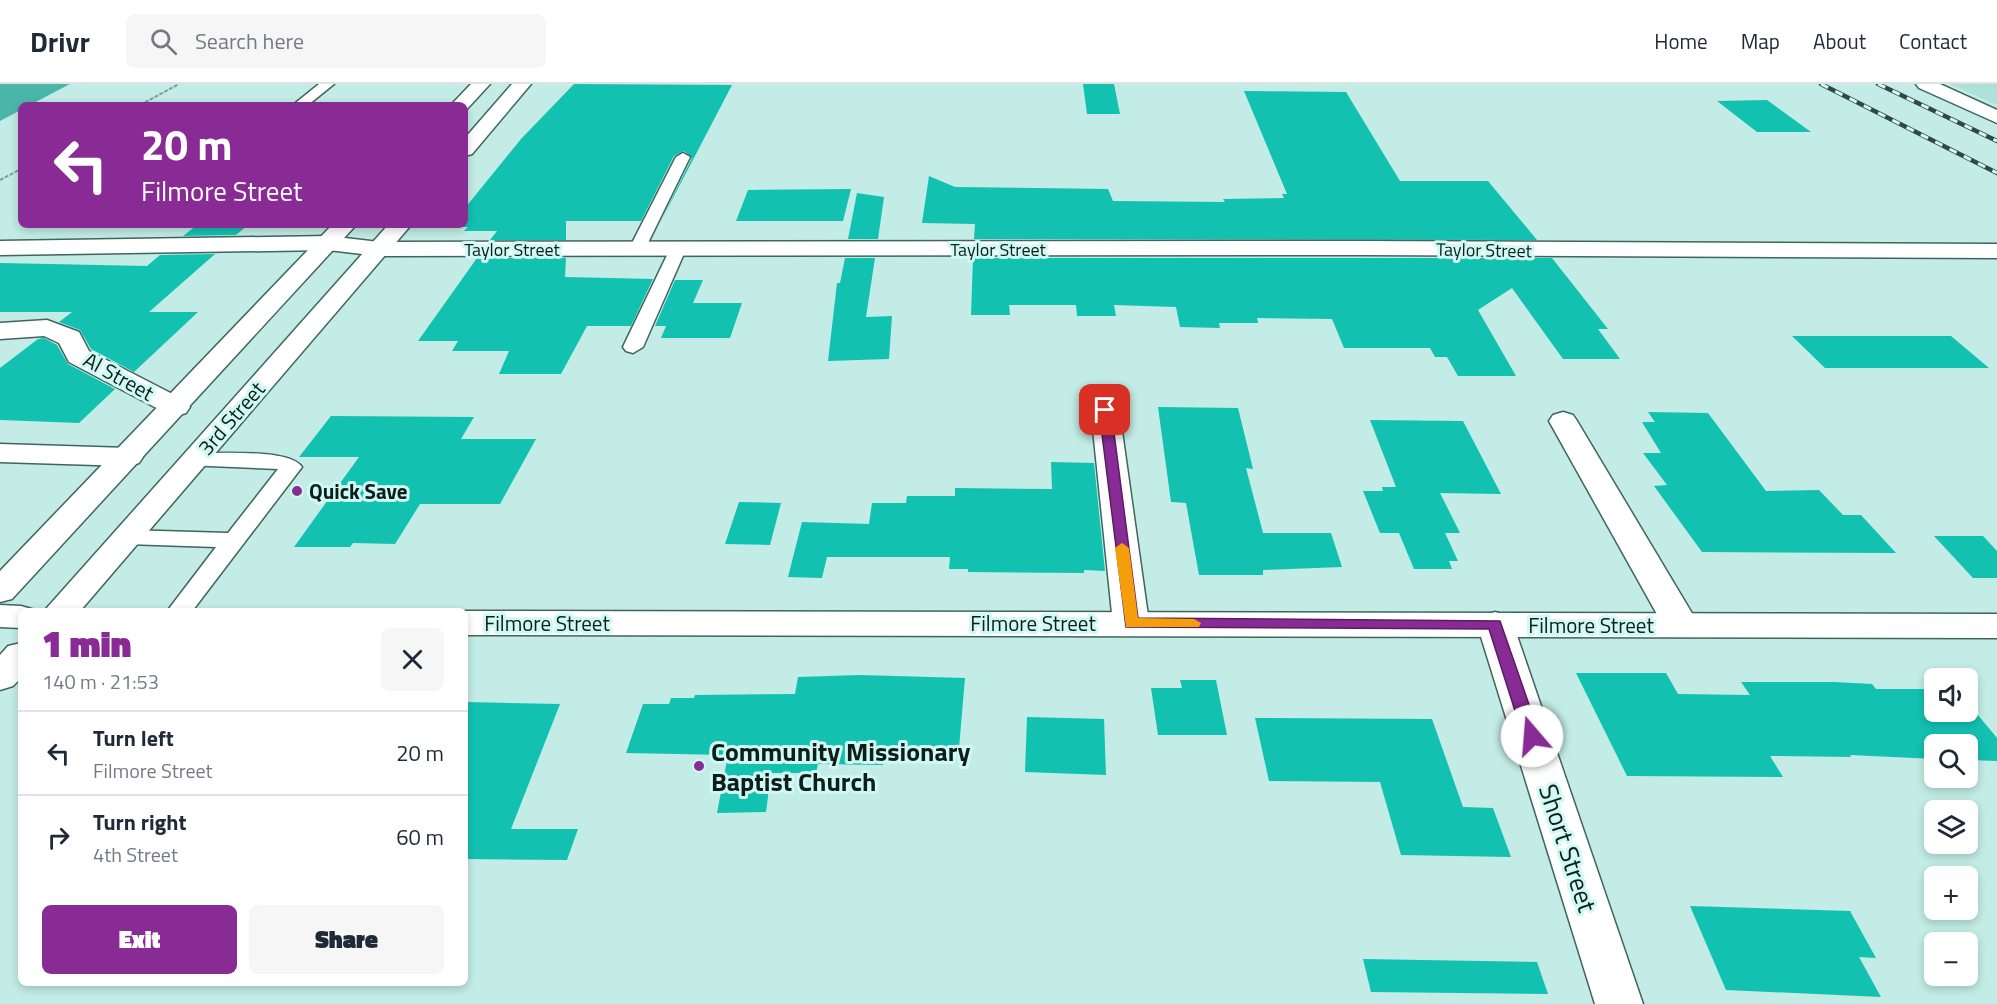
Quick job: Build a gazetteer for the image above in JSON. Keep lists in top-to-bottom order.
{
  "streets": {
    "street": [
      "Taylor Street",
      "Al Street",
      "3rd Street",
      "Filmore Street",
      "Short Street"
    ]
  },
  "crossings": [
    ["Taylor Street", "3rd Street"],
    ["Filmore Street", "Short Street"]
  ],
  "places": ["Quick Save", "Community Missionary Baptist Church"],
  "page": {
    "header": "Drivr",
    "search": "Search here",
    "nav": [
      "Home",
      "Map",
      "About",
      "Contact"
    ],
    "turn": ["20 m", "Filmore Street"],
    "heading": ["1 min", "140 m · 21:53"],
    "map_buttons": ["+", "−"],
    "list": [
      {
        "name": "Turn left",
        "note": "Filmore Street",
        "value": "20 m"
      },
      {
        "name": "Turn right",
        "note": "4th Street",
        "value": "60 m"
      }
    ],
    "buttons": ["Exit", "Share"]
  }
}
